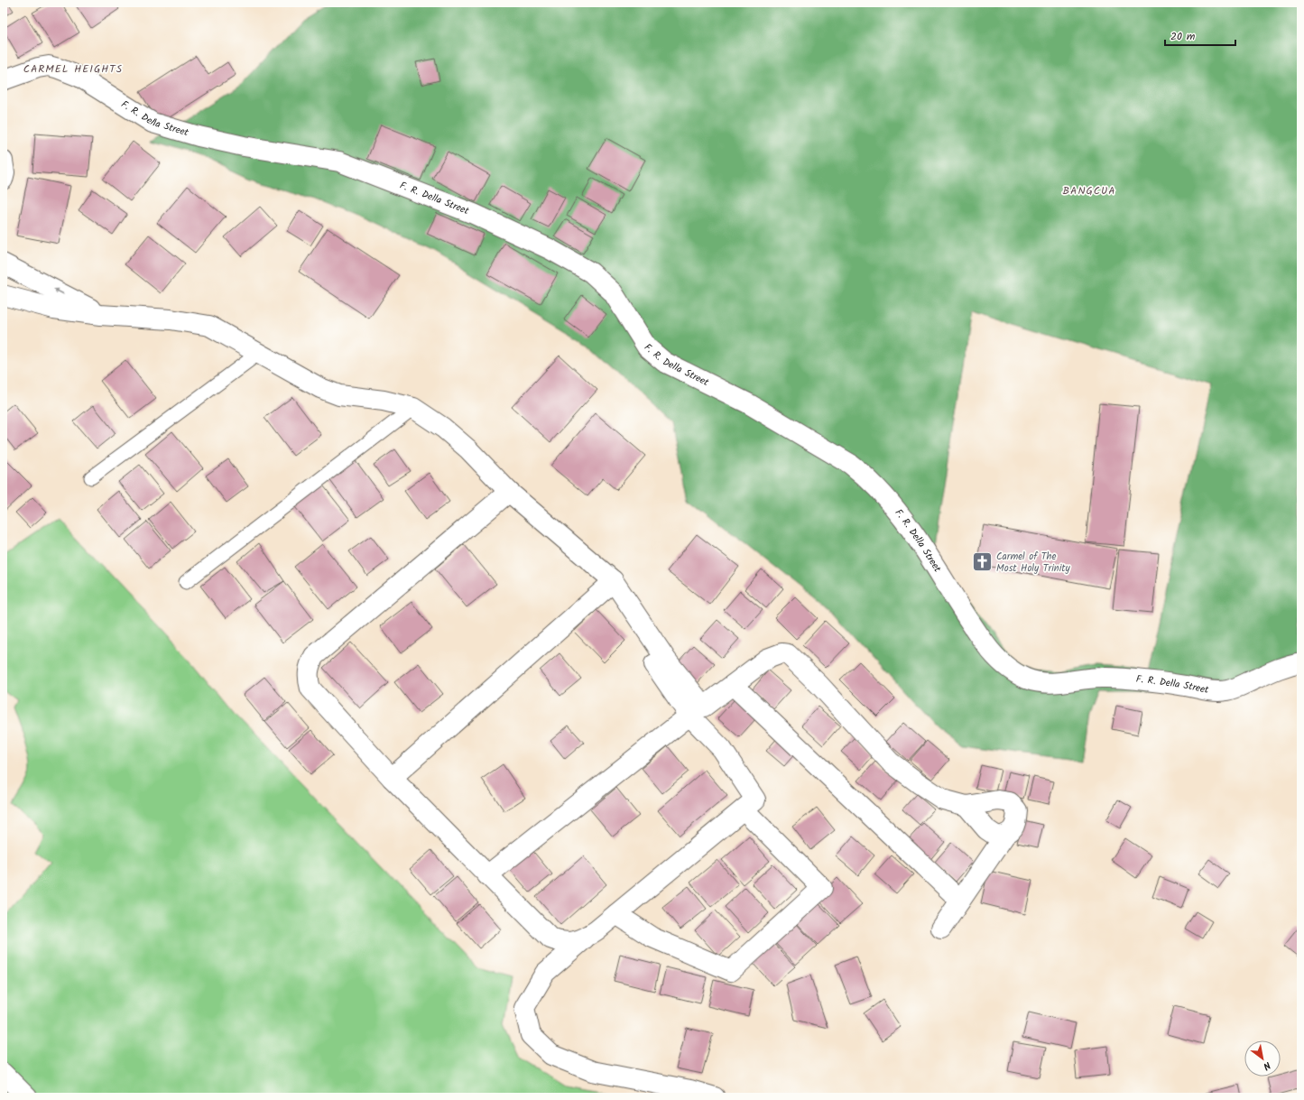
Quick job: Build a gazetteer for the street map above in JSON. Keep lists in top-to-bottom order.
{
  "streets": {
    "street": ["F. R. Della Street"]
  },
  "districts": ["CARMEL HEIGHTS", "BANGCUA"],
  "places": {
    "church": ["Carmel of The Most Holy Trinity"]
  },
  "scale_bar": "20 m",
  "north": "bottom right"
}
